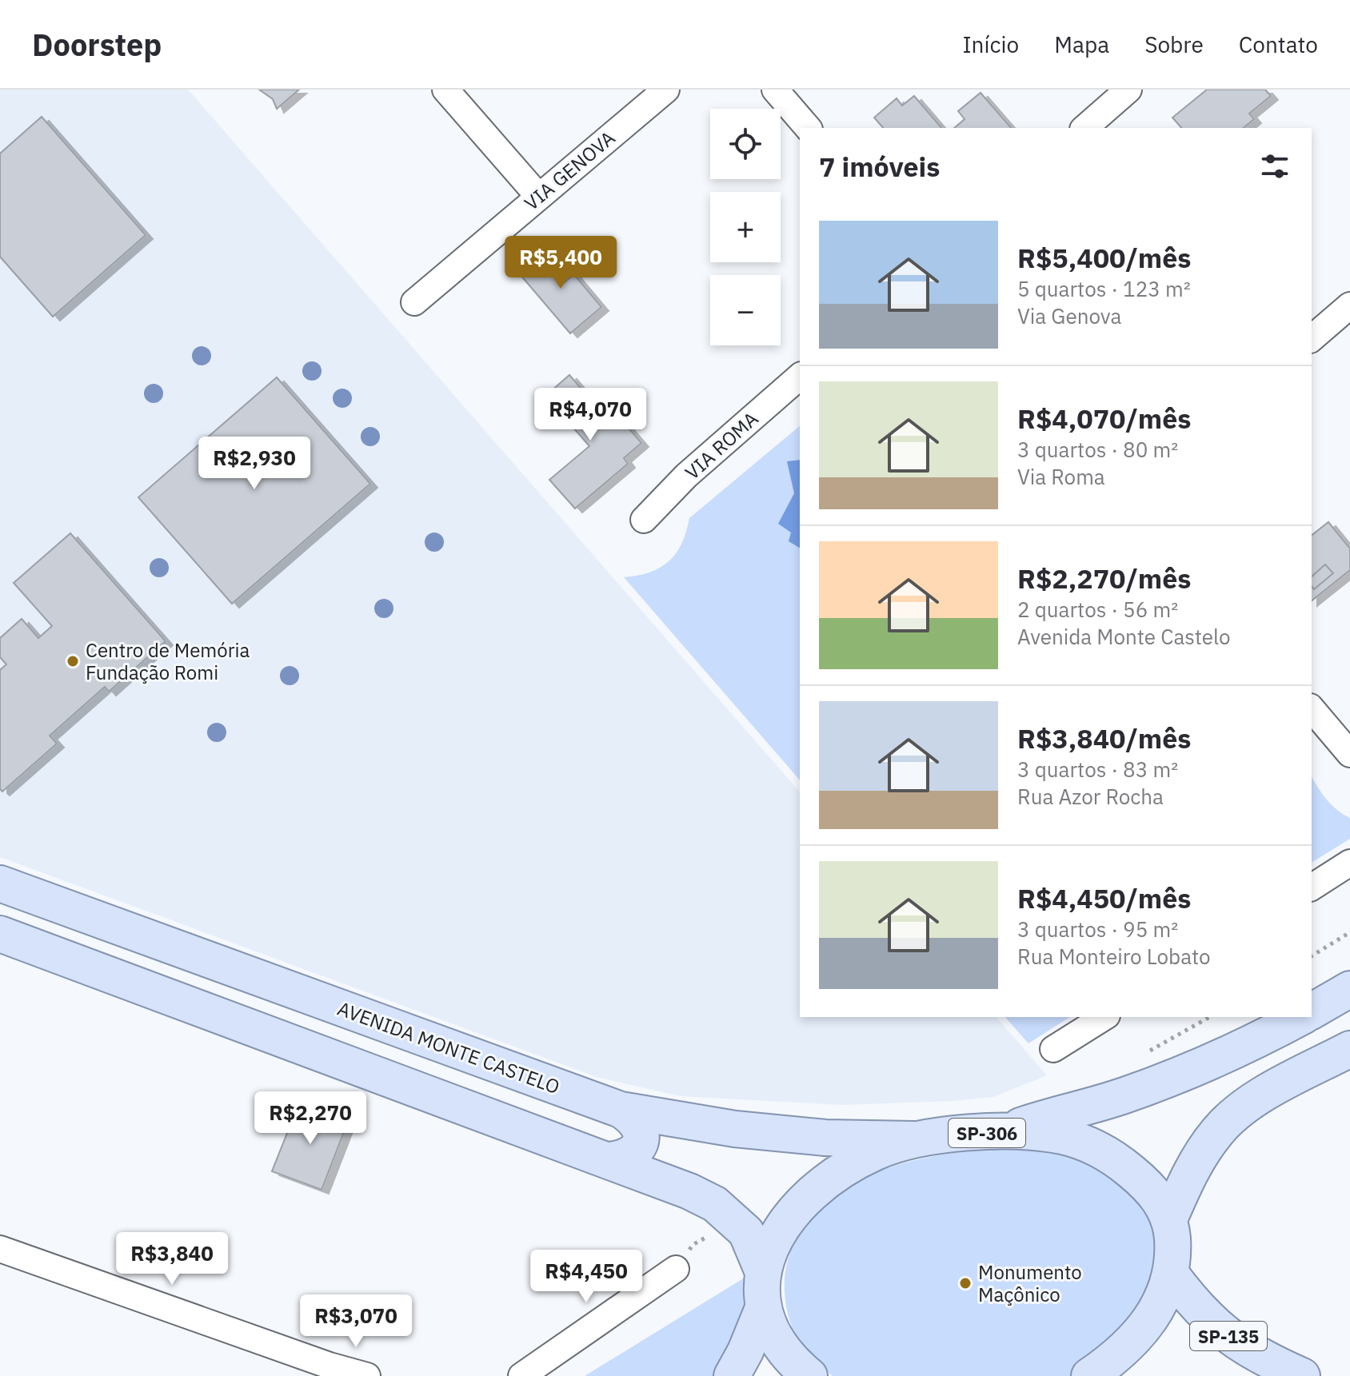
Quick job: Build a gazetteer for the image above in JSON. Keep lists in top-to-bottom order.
{
  "streets": {
    "main road": ["AVENIDA MONTE CASTELO", "SP-306", "SP-135"],
    "street": ["VIA GENOVA", "VIA ROMA"]
  },
  "crossings": [
    ["AVENIDA MONTE CASTELO", "SP-306"],
    ["SP-306", "SP-135"]
  ],
  "places": ["Centro de Memória Fundação Romi", "Monumento Maçônico"],
  "page": {
    "header": "Doorstep",
    "nav": [
      "Início",
      "Mapa",
      "Sobre",
      "Contato"
    ],
    "map_buttons": ["+", "−"],
    "heading": "7 imóveis",
    "list": [
      {
        "name": "R$5,400/mês",
        "note": "5 quartos · 123 m² · Via Genova"
      },
      {
        "name": "R$4,070/mês",
        "note": "3 quartos · 80 m² · Via Roma"
      },
      {
        "name": "R$2,270/mês",
        "note": "2 quartos · 56 m² · Avenida Monte Castelo"
      },
      {
        "name": "R$3,840/mês",
        "note": "3 quartos · 83 m² · Rua Azor Rocha"
      },
      {
        "name": "R$4,450/mês",
        "note": "3 quartos · 95 m² · Rua Monteiro Lobato"
      }
    ],
    "price": [
      "R$5,400",
      "R$4,070",
      "R$2,930",
      "R$2,270",
      "R$3,840",
      "R$4,450",
      "R$3,070"
    ]
  }
}
